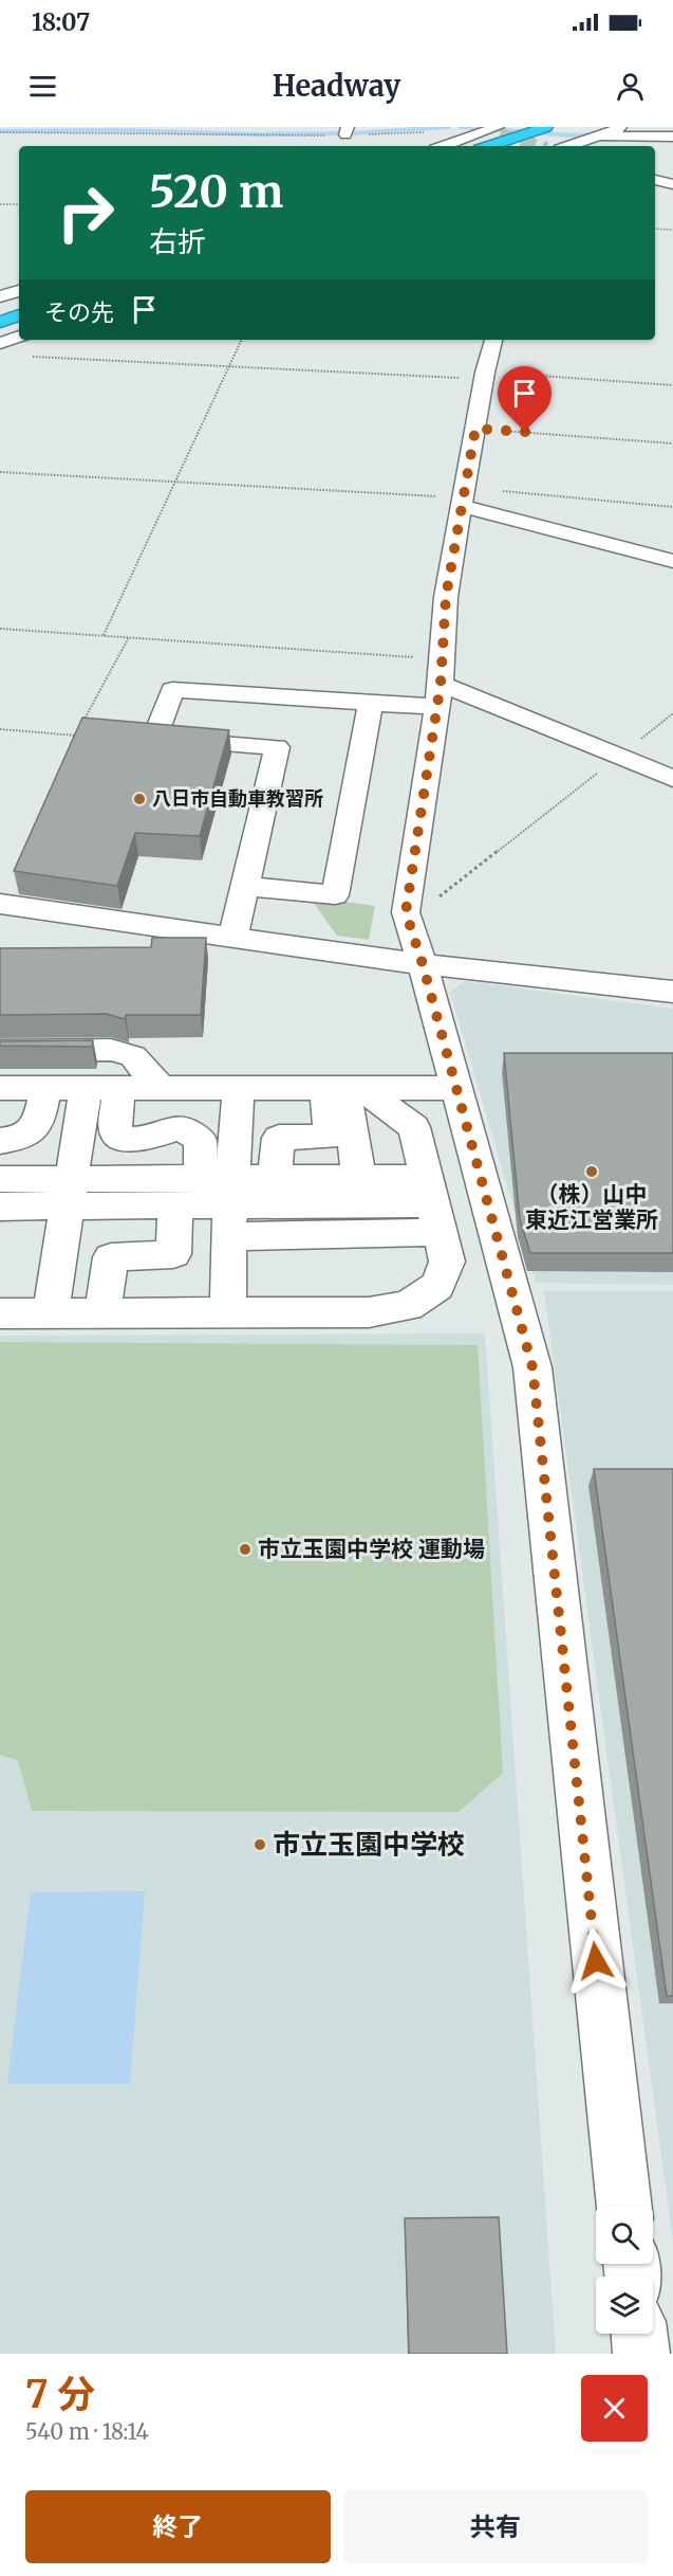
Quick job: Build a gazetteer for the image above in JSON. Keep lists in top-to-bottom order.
{
  "places": [
    "八日市自動車教習所",
    "（株）山中 東近江営業所",
    "市立玉園中学校 運動場",
    "市立玉園中学校"
  ],
  "page": {
    "status": "18:07",
    "header": "Headway",
    "turn": ["520 m", "右折"],
    "then": "その先",
    "heading": ["7 分", "540 m · 18:14"],
    "buttons": ["終了", "共有"]
  }
}
